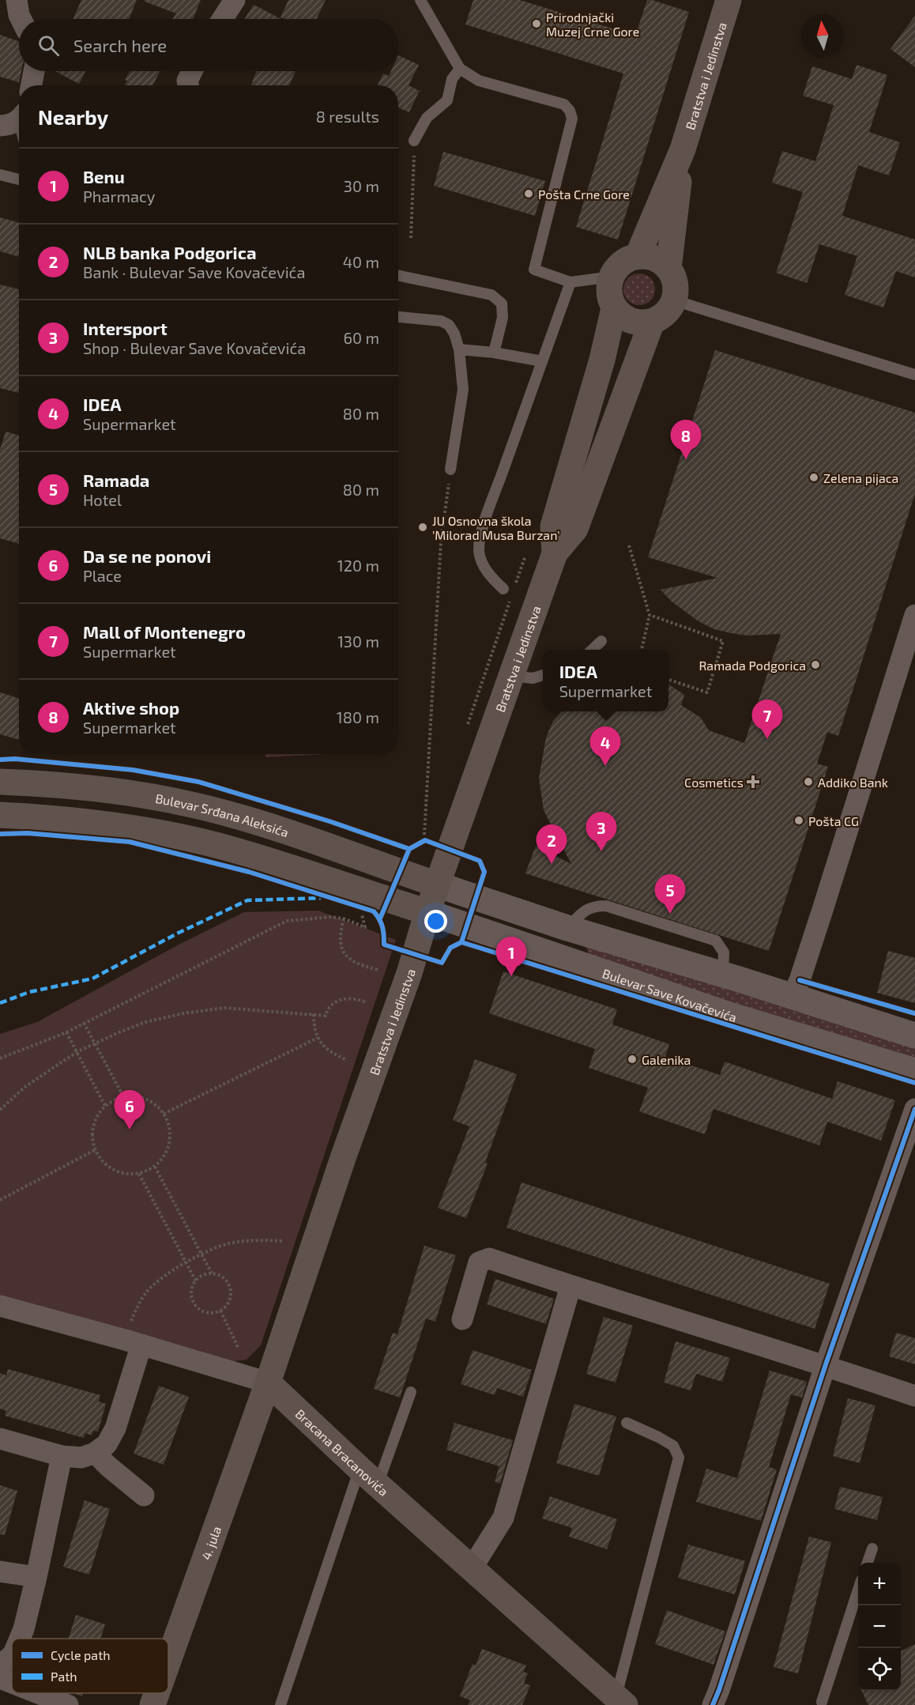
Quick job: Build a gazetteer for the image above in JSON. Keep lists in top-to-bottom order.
{
  "streets": {
    "main road": [
      "Bratstva i Jedinstva",
      "Bulevar Srđana Aleksića",
      "Bracana Bracanovića",
      "4. jula"
    ],
    "street": ["Bulevar Save Kovačevića"]
  },
  "crossings": [
    ["Bratstva i Jedinstva", "Bulevar Srđana Aleksića"],
    ["Bratstva i Jedinstva", "Bulevar Save Kovačevića"],
    ["Bratstva i Jedinstva", "Bracana Bracanovića"],
    ["Bratstva i Jedinstva", "4. jula"],
    ["Bracana Bracanovića", "4. jula"]
  ],
  "places": {
    "other": [
      "Prirodnjački Muzej Crne Gore",
      "Pošta Crne Gore",
      "Zelena pijaca",
      "JU Osnovna škola 'Milorad Musa Burzan'",
      "Ramada Podgorica",
      "Addiko Bank",
      "Pošta CG",
      "Galenika"
    ],
    "health": ["Cosmetics"]
  },
  "legend": ["Cycle path", "Path"],
  "north": "top",
  "page": {
    "search": "Search here",
    "heading": ["Nearby", "8 results"],
    "list": [
      {
        "mark": "1",
        "name": "Benu",
        "note": "Pharmacy",
        "value": "30 m"
      },
      {
        "mark": "2",
        "name": "NLB banka Podgorica",
        "note": "Bank · Bulevar Save Kovačevića",
        "value": "40 m"
      },
      {
        "mark": "3",
        "name": "Intersport",
        "note": "Shop · Bulevar Save Kovačevića",
        "value": "60 m"
      },
      {
        "mark": "4",
        "name": "IDEA",
        "note": "Supermarket",
        "value": "80 m"
      },
      {
        "mark": "5",
        "name": "Ramada",
        "note": "Hotel",
        "value": "80 m"
      },
      {
        "mark": "6",
        "name": "Da se ne ponovi",
        "note": "Place",
        "value": "120 m"
      },
      {
        "mark": "7",
        "name": "Mall of Montenegro",
        "note": "Supermarket",
        "value": "130 m"
      },
      {
        "mark": "8",
        "name": "Aktive shop",
        "note": "Supermarket",
        "value": "180 m"
      }
    ],
    "pins": [
      "8",
      "7",
      "4",
      "3",
      "2",
      "5",
      "1",
      "6"
    ],
    "popup": ["IDEA", "Supermarket"],
    "map_buttons": ["+", "−"]
  }
}
